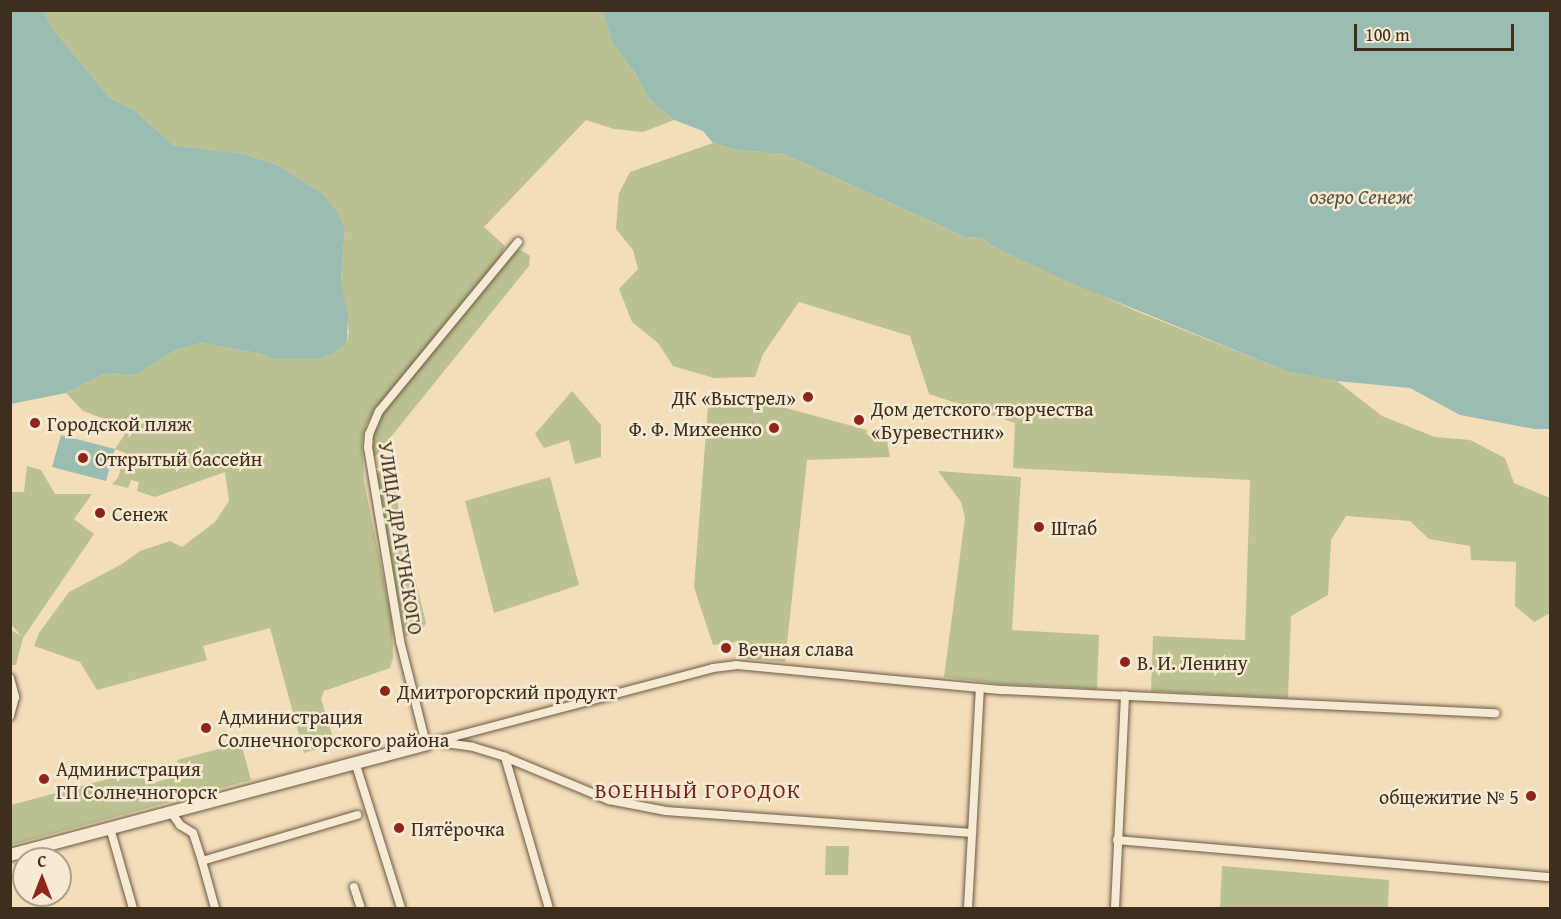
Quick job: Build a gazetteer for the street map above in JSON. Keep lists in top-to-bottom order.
{
  "streets": {
    "street": ["УЛИЦА ДРАГУНСКОГО"]
  },
  "districts": ["ВОЕННЫЙ ГОРОДОК"],
  "water": ["озеро Сенеж"],
  "places": [
    "ДК «Выстрел»",
    "Дом детского творчества «Буревестник»",
    "Городской пляж",
    "Ф. Ф. Михеенко",
    "Открытый бассейн",
    "Сенеж",
    "Штаб",
    "Вечная слава",
    "В. И. Ленину",
    "Дмитрогорский продукт",
    "Администрация Солнечногорского района",
    "Администрация ГП Солнечногорск",
    "общежитие № 5",
    "Пятёрочка"
  ],
  "scale_bar": "100 m",
  "north": "top"
}
